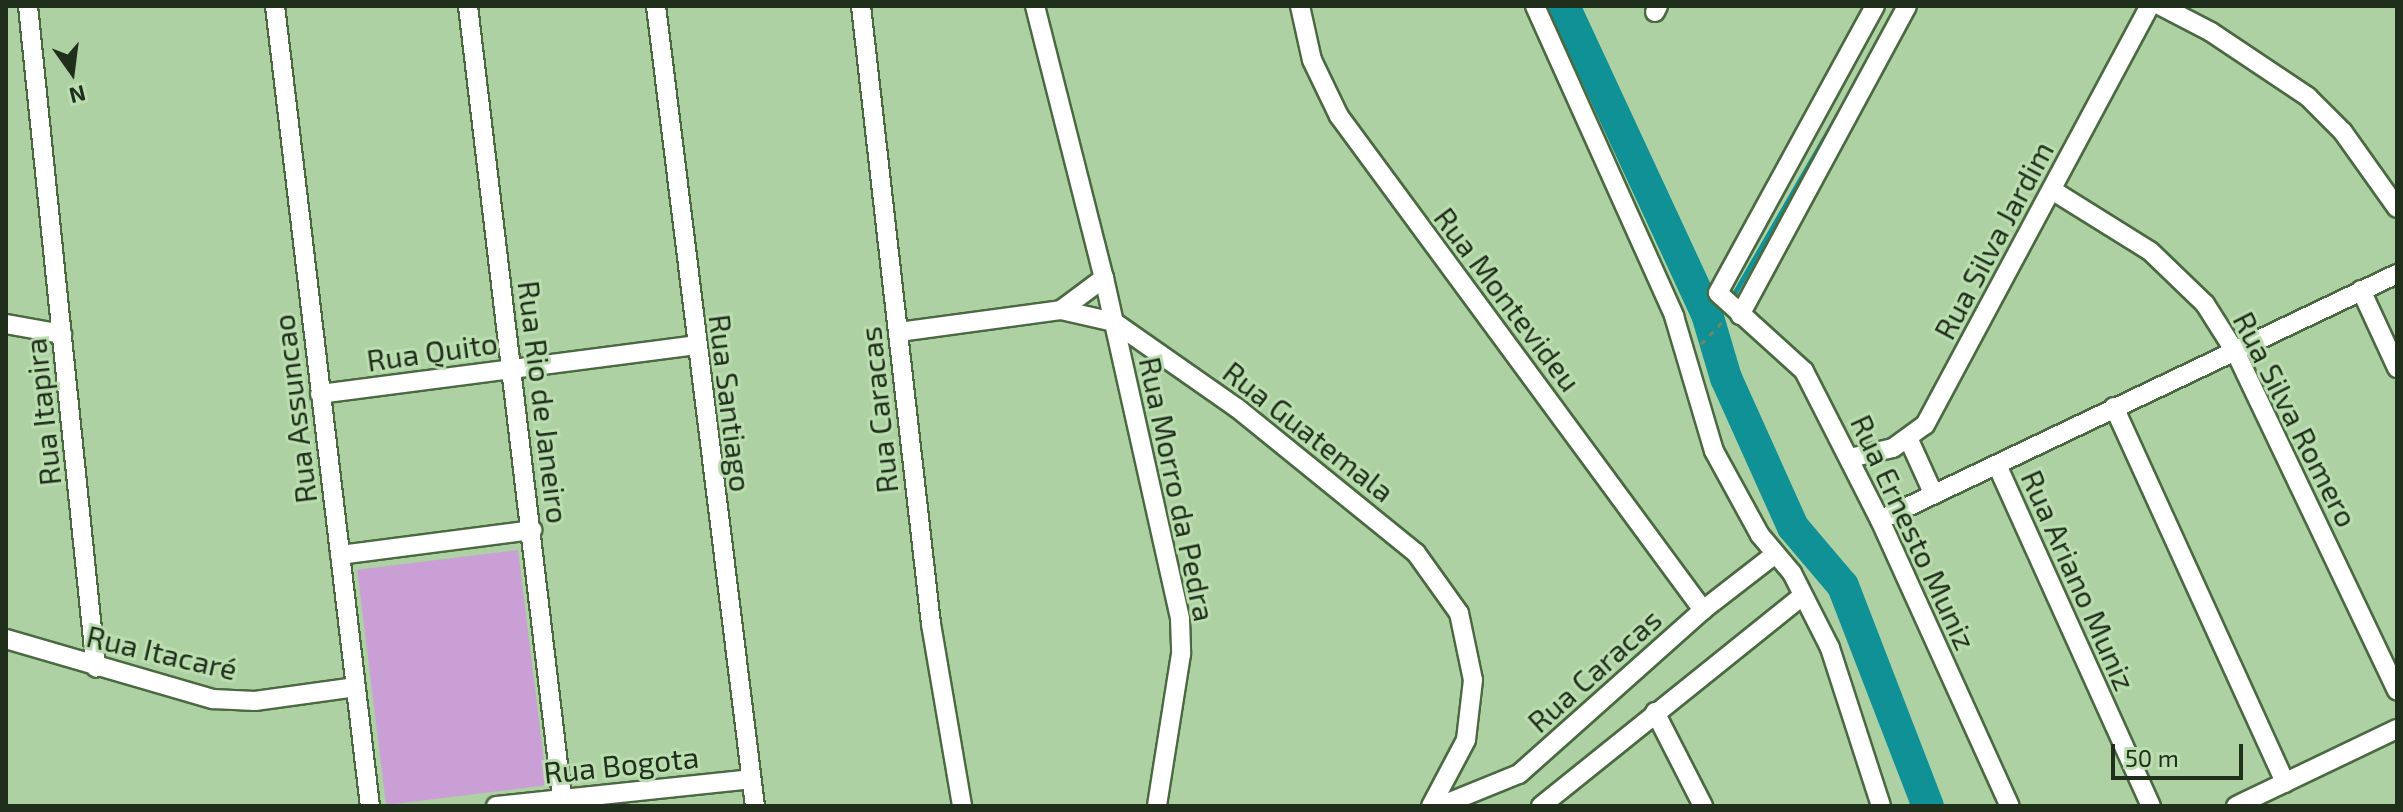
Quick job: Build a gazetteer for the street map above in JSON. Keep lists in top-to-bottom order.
{
  "streets": {
    "street": [
      "Rua Silva Jardim",
      "Rua Montevideu",
      "Rua Quito",
      "Rua Rio de Janeiro",
      "Rua Santiago",
      "Rua Assuncao",
      "Rua Caracas",
      "Rua Itapira",
      "Rua Silva Romero",
      "Rua Guatemala",
      "Rua Morro da Pedra",
      "Rua Ernesto Muniz",
      "Rua Ariano Muniz",
      "Rua Itacaré",
      "Rua Bogota"
    ]
  },
  "crossings": [
    ["Rua Silva Jardim", "Rua Silva Romero"],
    ["Rua Montevideu", "Rua Caracas"],
    ["Rua Quito", "Rua Rio de Janeiro"],
    ["Rua Quito", "Rua Santiago"],
    ["Rua Quito", "Rua Assuncao"],
    ["Rua Rio de Janeiro", "Rua Bogota"],
    ["Rua Santiago", "Rua Bogota"],
    ["Rua Assuncao", "Rua Itacaré"],
    ["Rua Caracas", "Rua Guatemala"],
    ["Rua Itapira", "Rua Itacaré"],
    ["Rua Guatemala", "Rua Morro da Pedra"]
  ],
  "scale_bar": "50 m",
  "north": "bottom"
}
